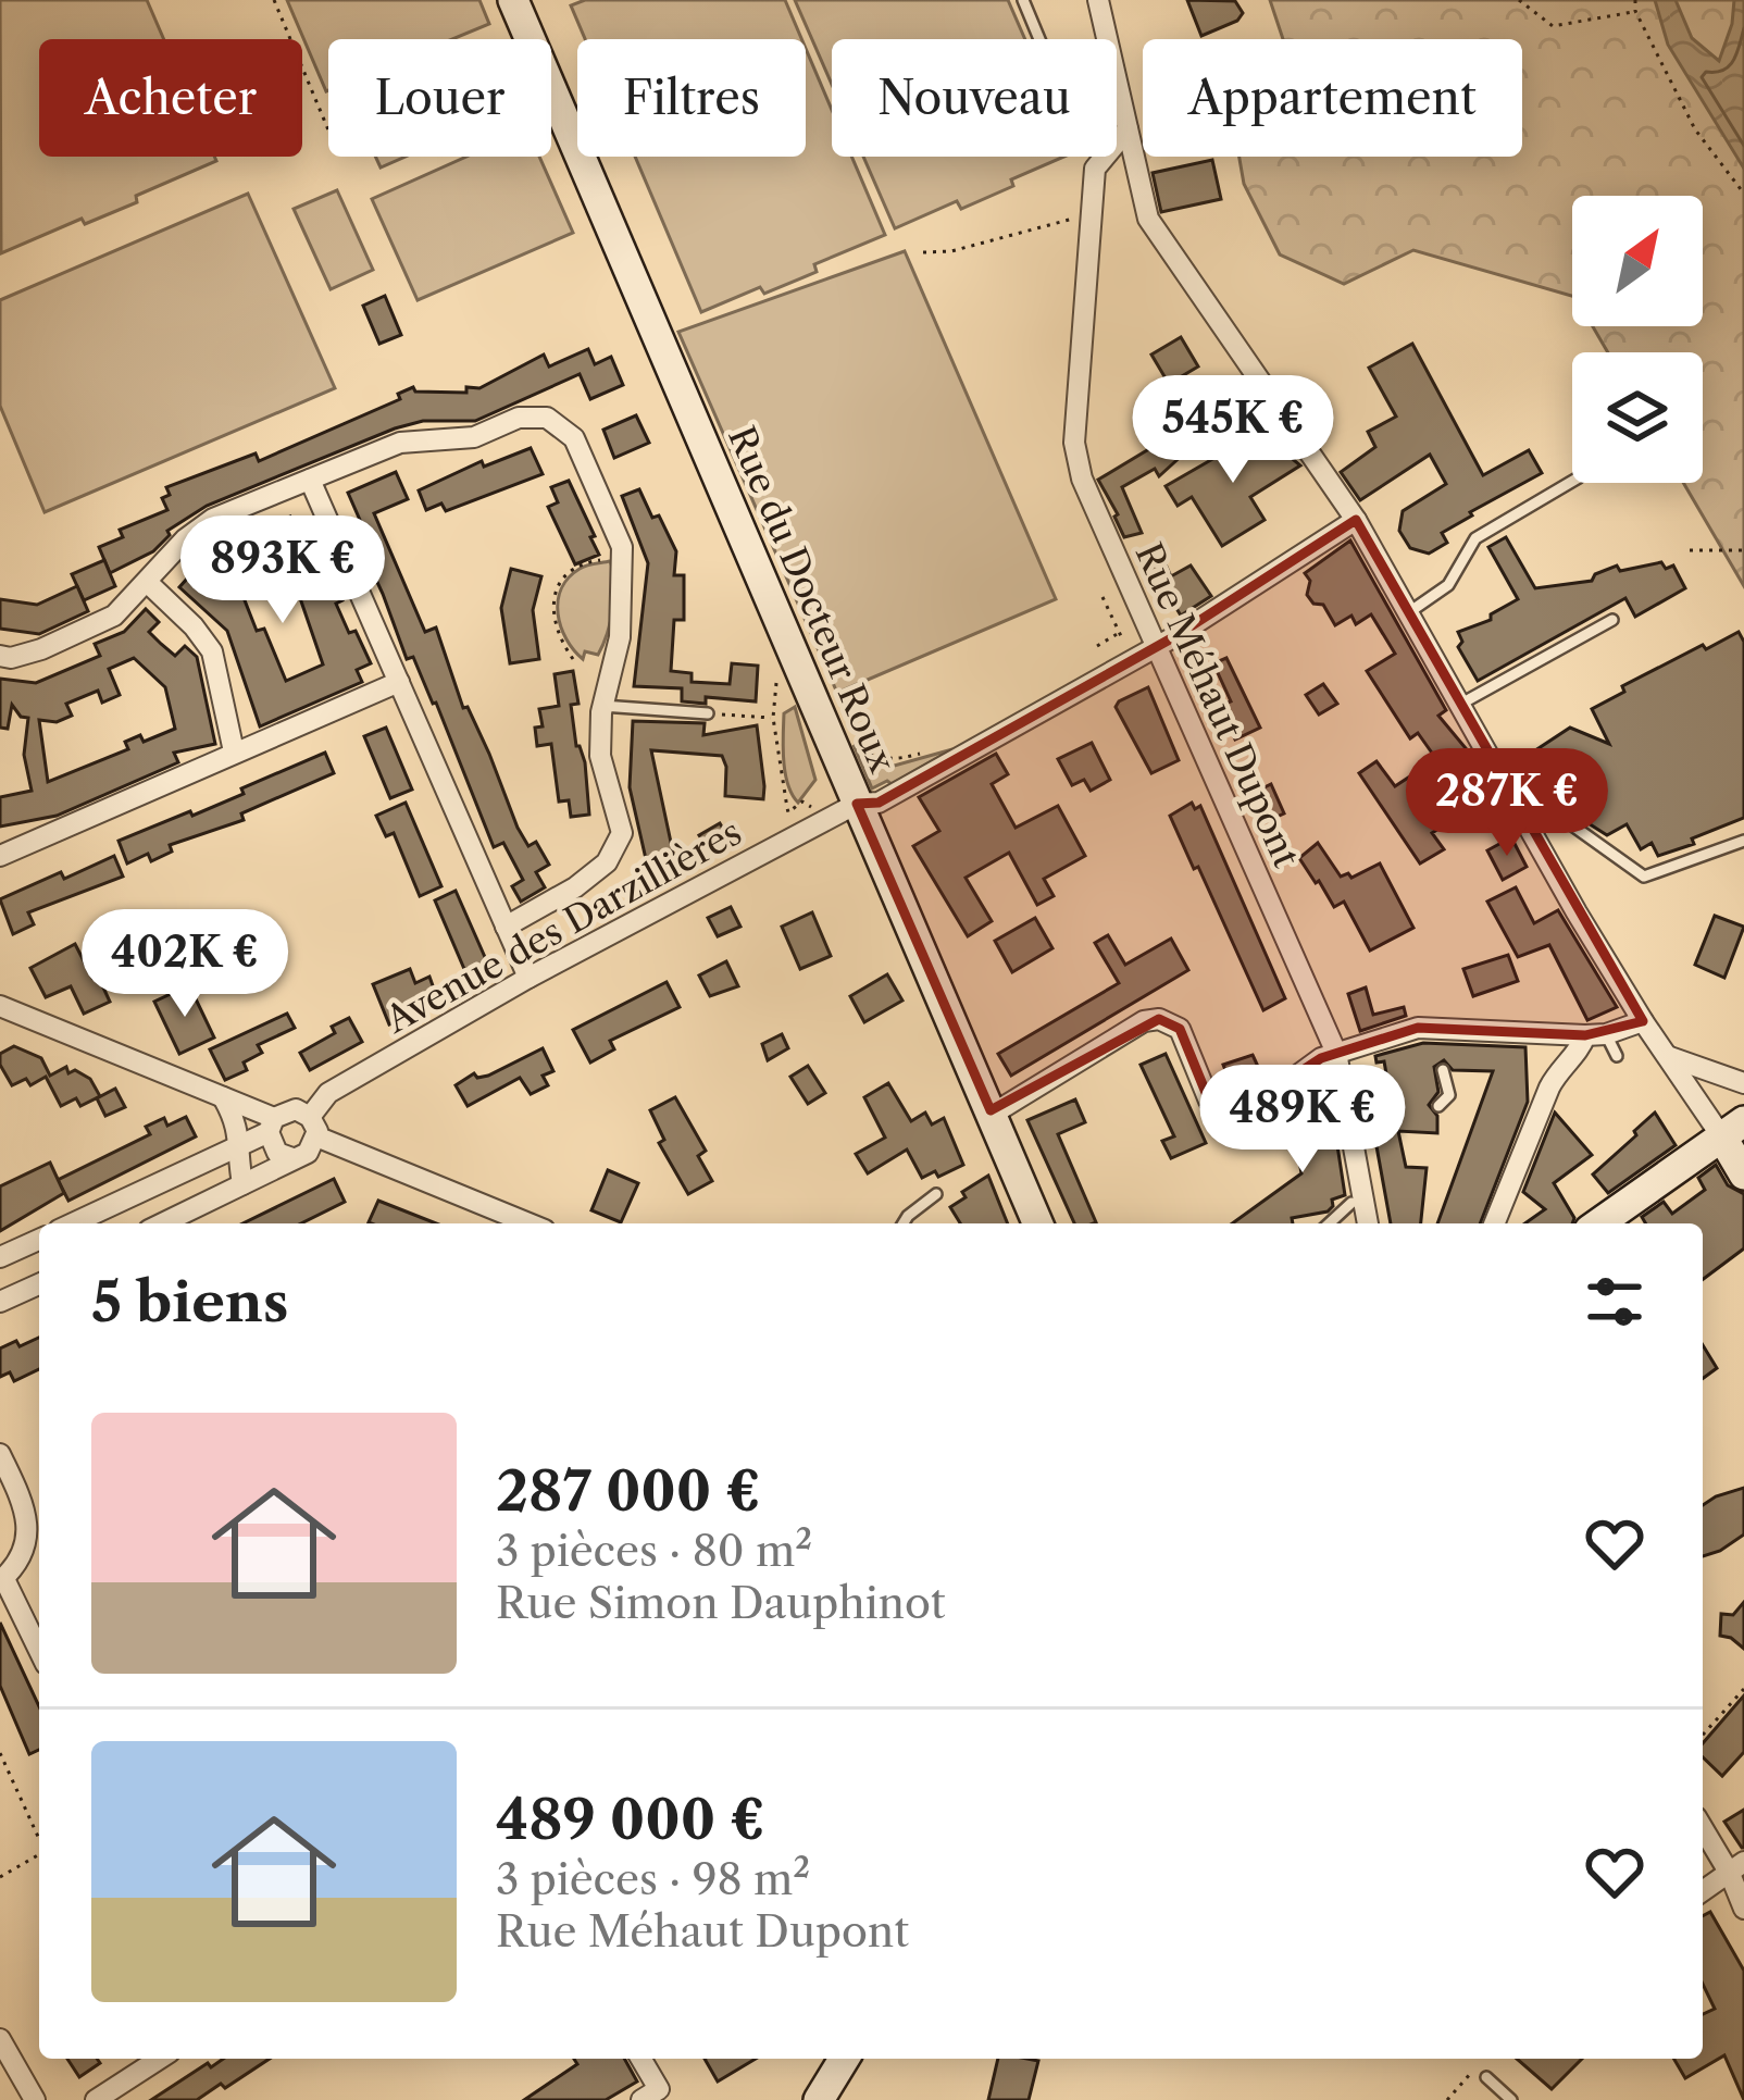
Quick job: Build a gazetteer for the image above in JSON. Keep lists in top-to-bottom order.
{
  "streets": {
    "street": ["Rue du Docteur Roux", "Rue Méhaut Dupont", "Avenue des Darzillières"]
  },
  "crossings": [
    ["Rue du Docteur Roux", "Avenue des Darzillières"],
    ["Rue Méhaut Dupont", "Avenue des Darzillières"]
  ],
  "north": "top right",
  "page": {
    "chip": [
      "Acheter",
      "Louer",
      "Filtres",
      "Nouveau",
      "Appartement"
    ],
    "price": [
      "545K €",
      "893K €",
      "287K €",
      "402K €",
      "489K €"
    ],
    "heading": "5 biens",
    "list": [
      {
        "name": "287 000 €",
        "note": "3 pièces · 80 m² · Rue Simon Dauphinot"
      },
      {
        "name": "489 000 €",
        "note": "3 pièces · 98 m² · Rue Méhaut Dupont"
      }
    ]
  }
}
